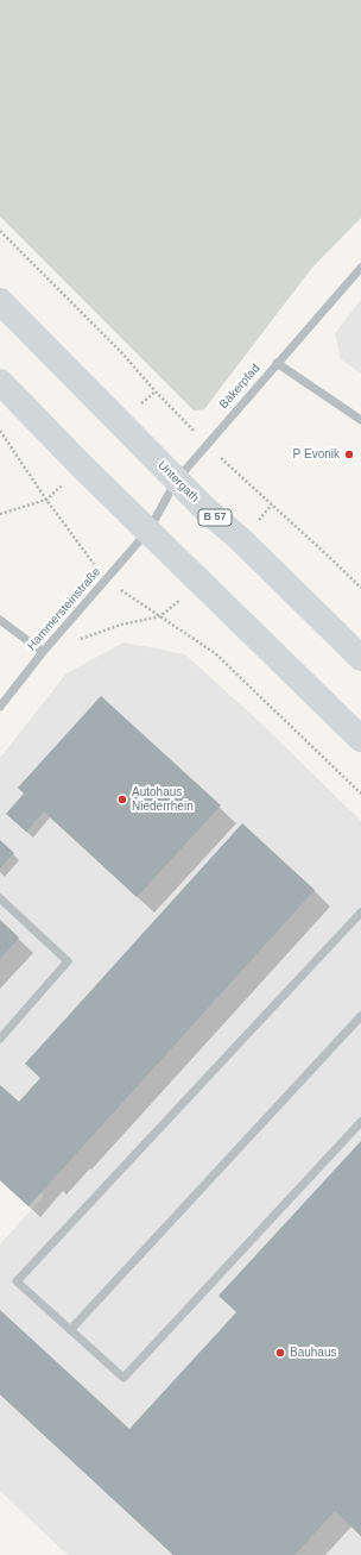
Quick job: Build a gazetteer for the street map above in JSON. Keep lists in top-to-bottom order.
{
  "streets": {
    "main road": ["Untergath", "B 57"],
    "street": ["Bäkerpfad", "Hammersteinstraße"]
  },
  "crossings": [
    ["Bäkerpfad", "Untergath"],
    ["Bäkerpfad", "Hammersteinstraße"]
  ],
  "places": ["P Evonik", "Autohaus Niederrhein", "Bauhaus"]
}
